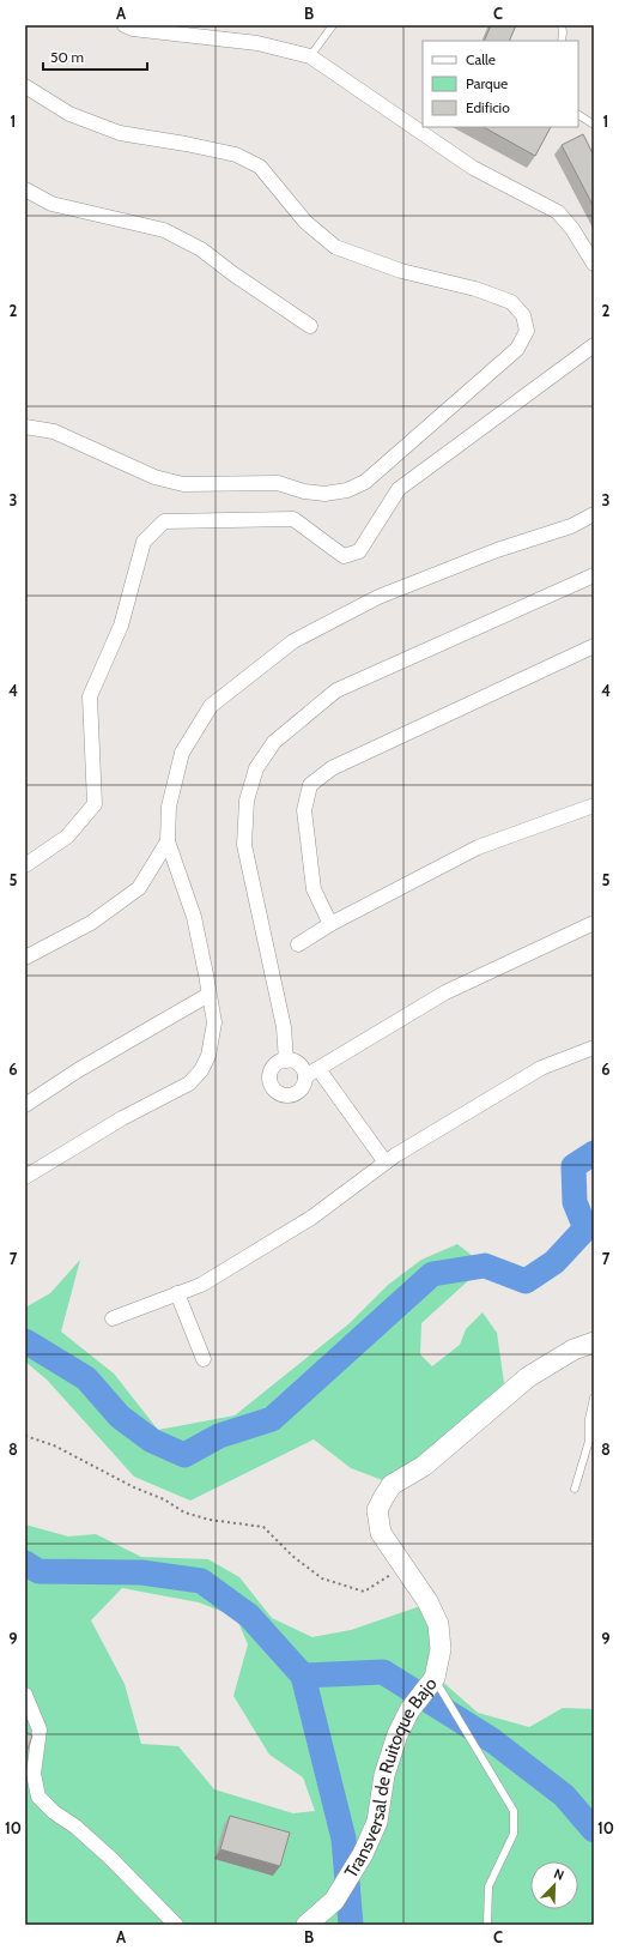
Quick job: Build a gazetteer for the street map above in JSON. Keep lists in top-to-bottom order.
{
  "streets": {
    "street": ["Transversal de Ruitoque Bajo"]
  },
  "legend": ["Calle", "Parque", "Edificio"],
  "scale_bar": "50 m",
  "north": "top right",
  "grid": {
    "columns": ["A", "B", "C"],
    "rows": [
      "1",
      "2",
      "3",
      "4",
      "5",
      "6",
      "7",
      "8",
      "9",
      "10"
    ]
  }
}
